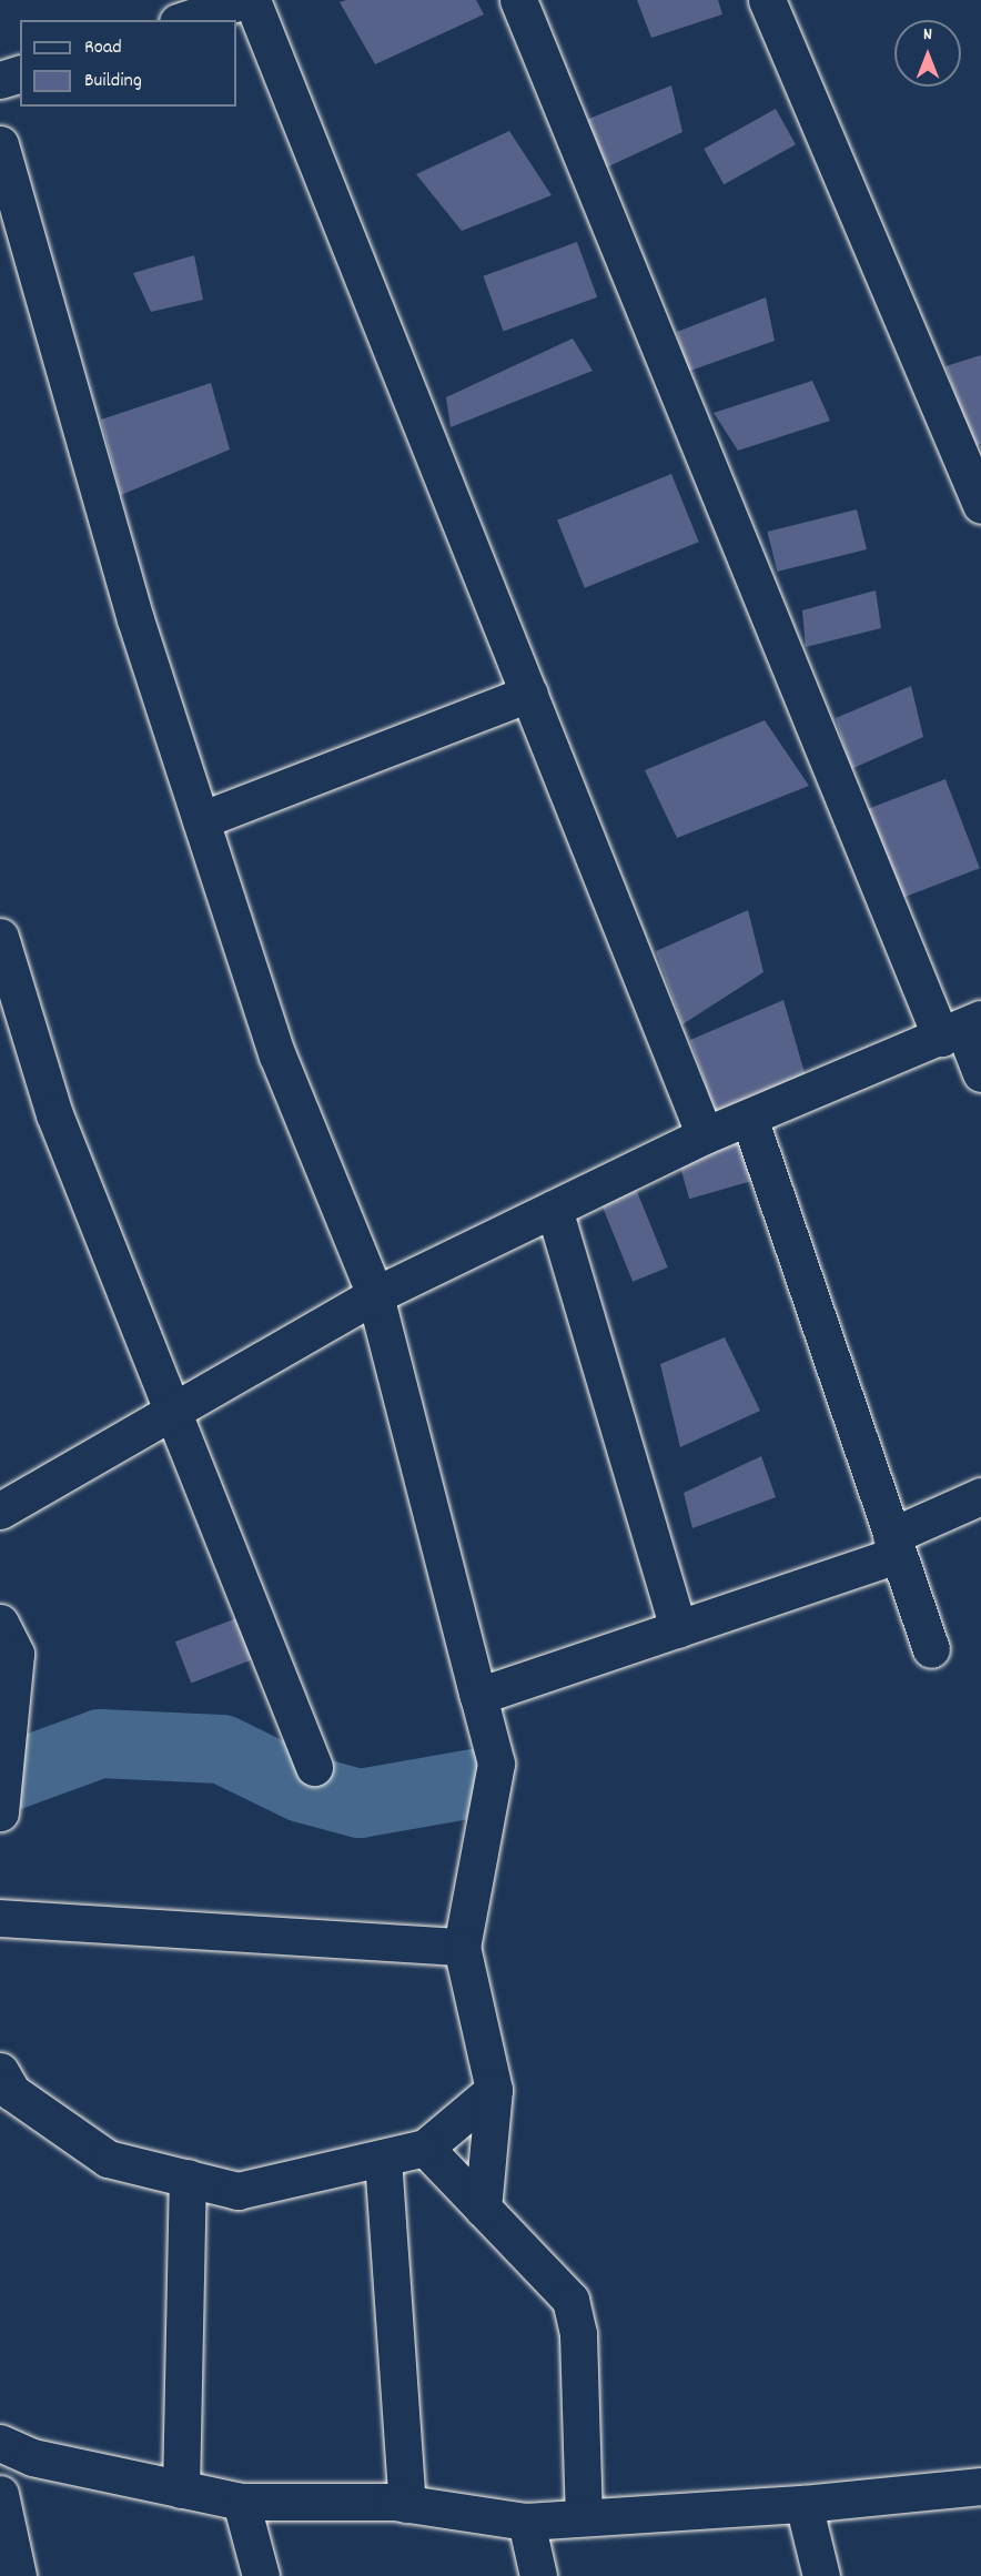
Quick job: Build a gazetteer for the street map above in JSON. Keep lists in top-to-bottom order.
{
  "legend": ["Road", "Building"],
  "north": "top"
}
